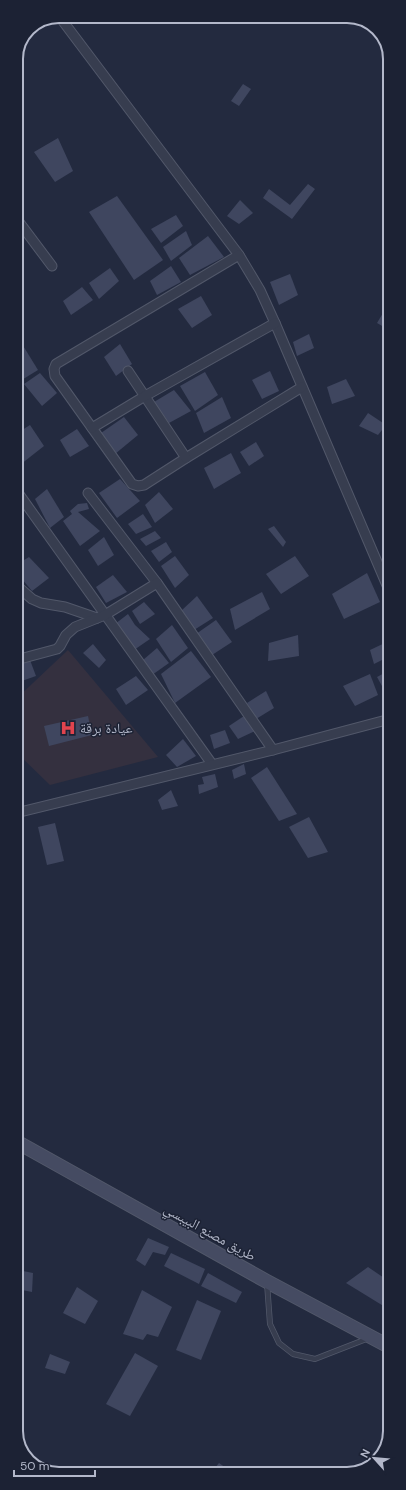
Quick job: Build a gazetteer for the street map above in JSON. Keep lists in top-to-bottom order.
{
  "streets": {
    "main road": ["طريق مصنع البيبسي"]
  },
  "places": {
    "hospital": ["عيادة برقة"]
  },
  "scale_bar": "50 m",
  "north": "top left"
}
